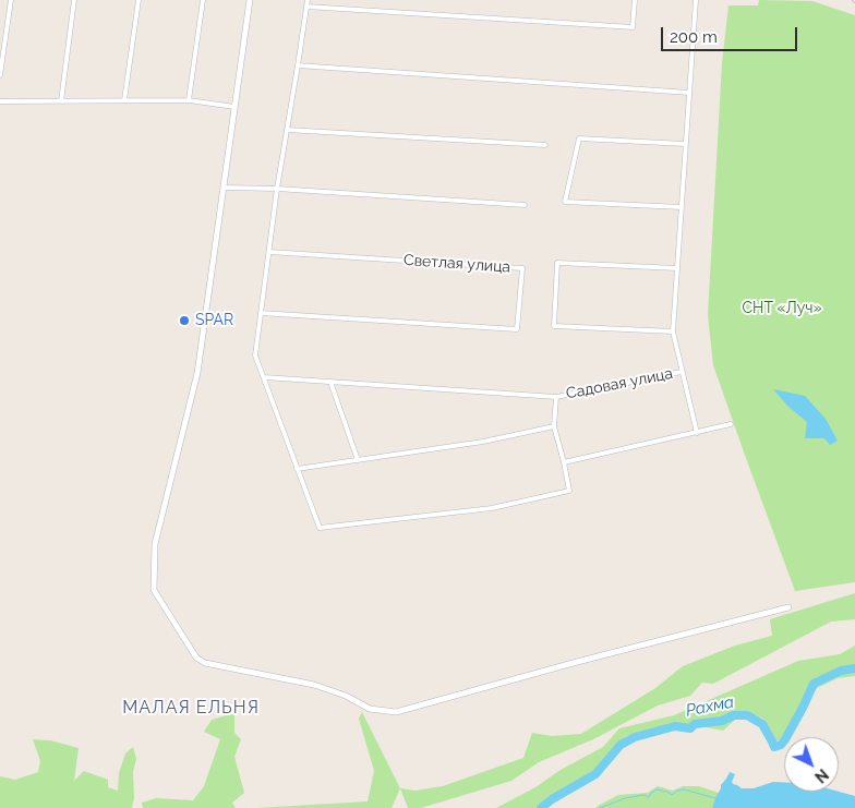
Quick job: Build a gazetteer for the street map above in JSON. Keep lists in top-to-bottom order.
{
  "streets": {
    "street": ["Светлая улица", "Садовая улица"]
  },
  "districts": ["МАЛАЯ ЕЛЬНЯ"],
  "water": ["Рахма"],
  "parks": ["СНТ «Луч»"],
  "places": ["SPAR"],
  "scale_bar": "200 m",
  "north": "bottom right"
}
